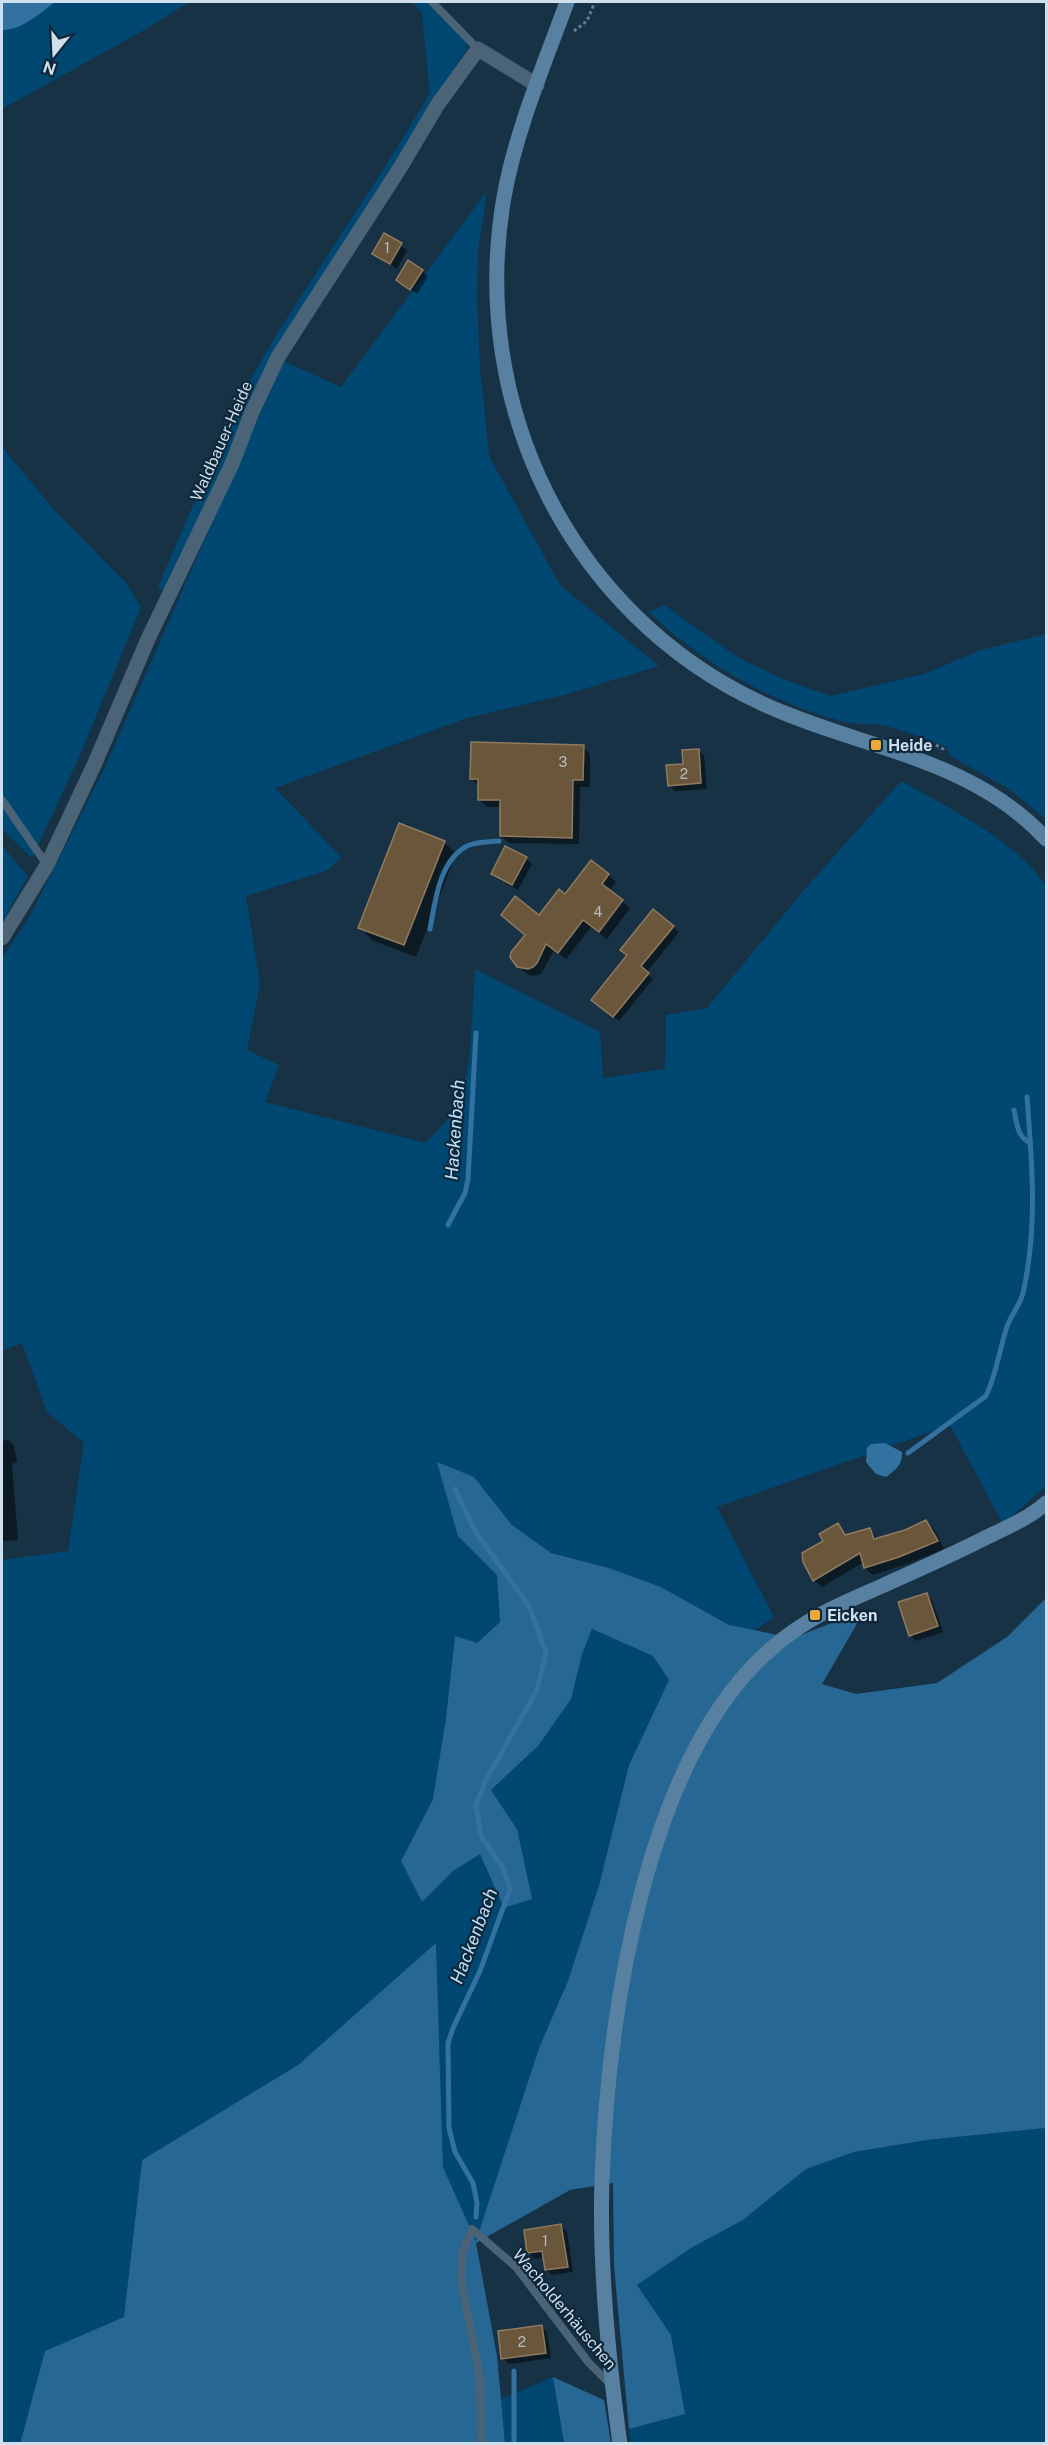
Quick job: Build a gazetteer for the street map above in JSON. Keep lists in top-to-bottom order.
{
  "streets": {
    "street": ["Waldbauer-Heide"],
    "lane": ["Wacholderhäuschen"]
  },
  "water": ["Hackenbach"],
  "places": {
    "transit": ["Heide", "Eicken"]
  },
  "house_numbers": [
    "1",
    "3",
    "2",
    "4",
    "1",
    "2"
  ],
  "north": "bottom"
}
